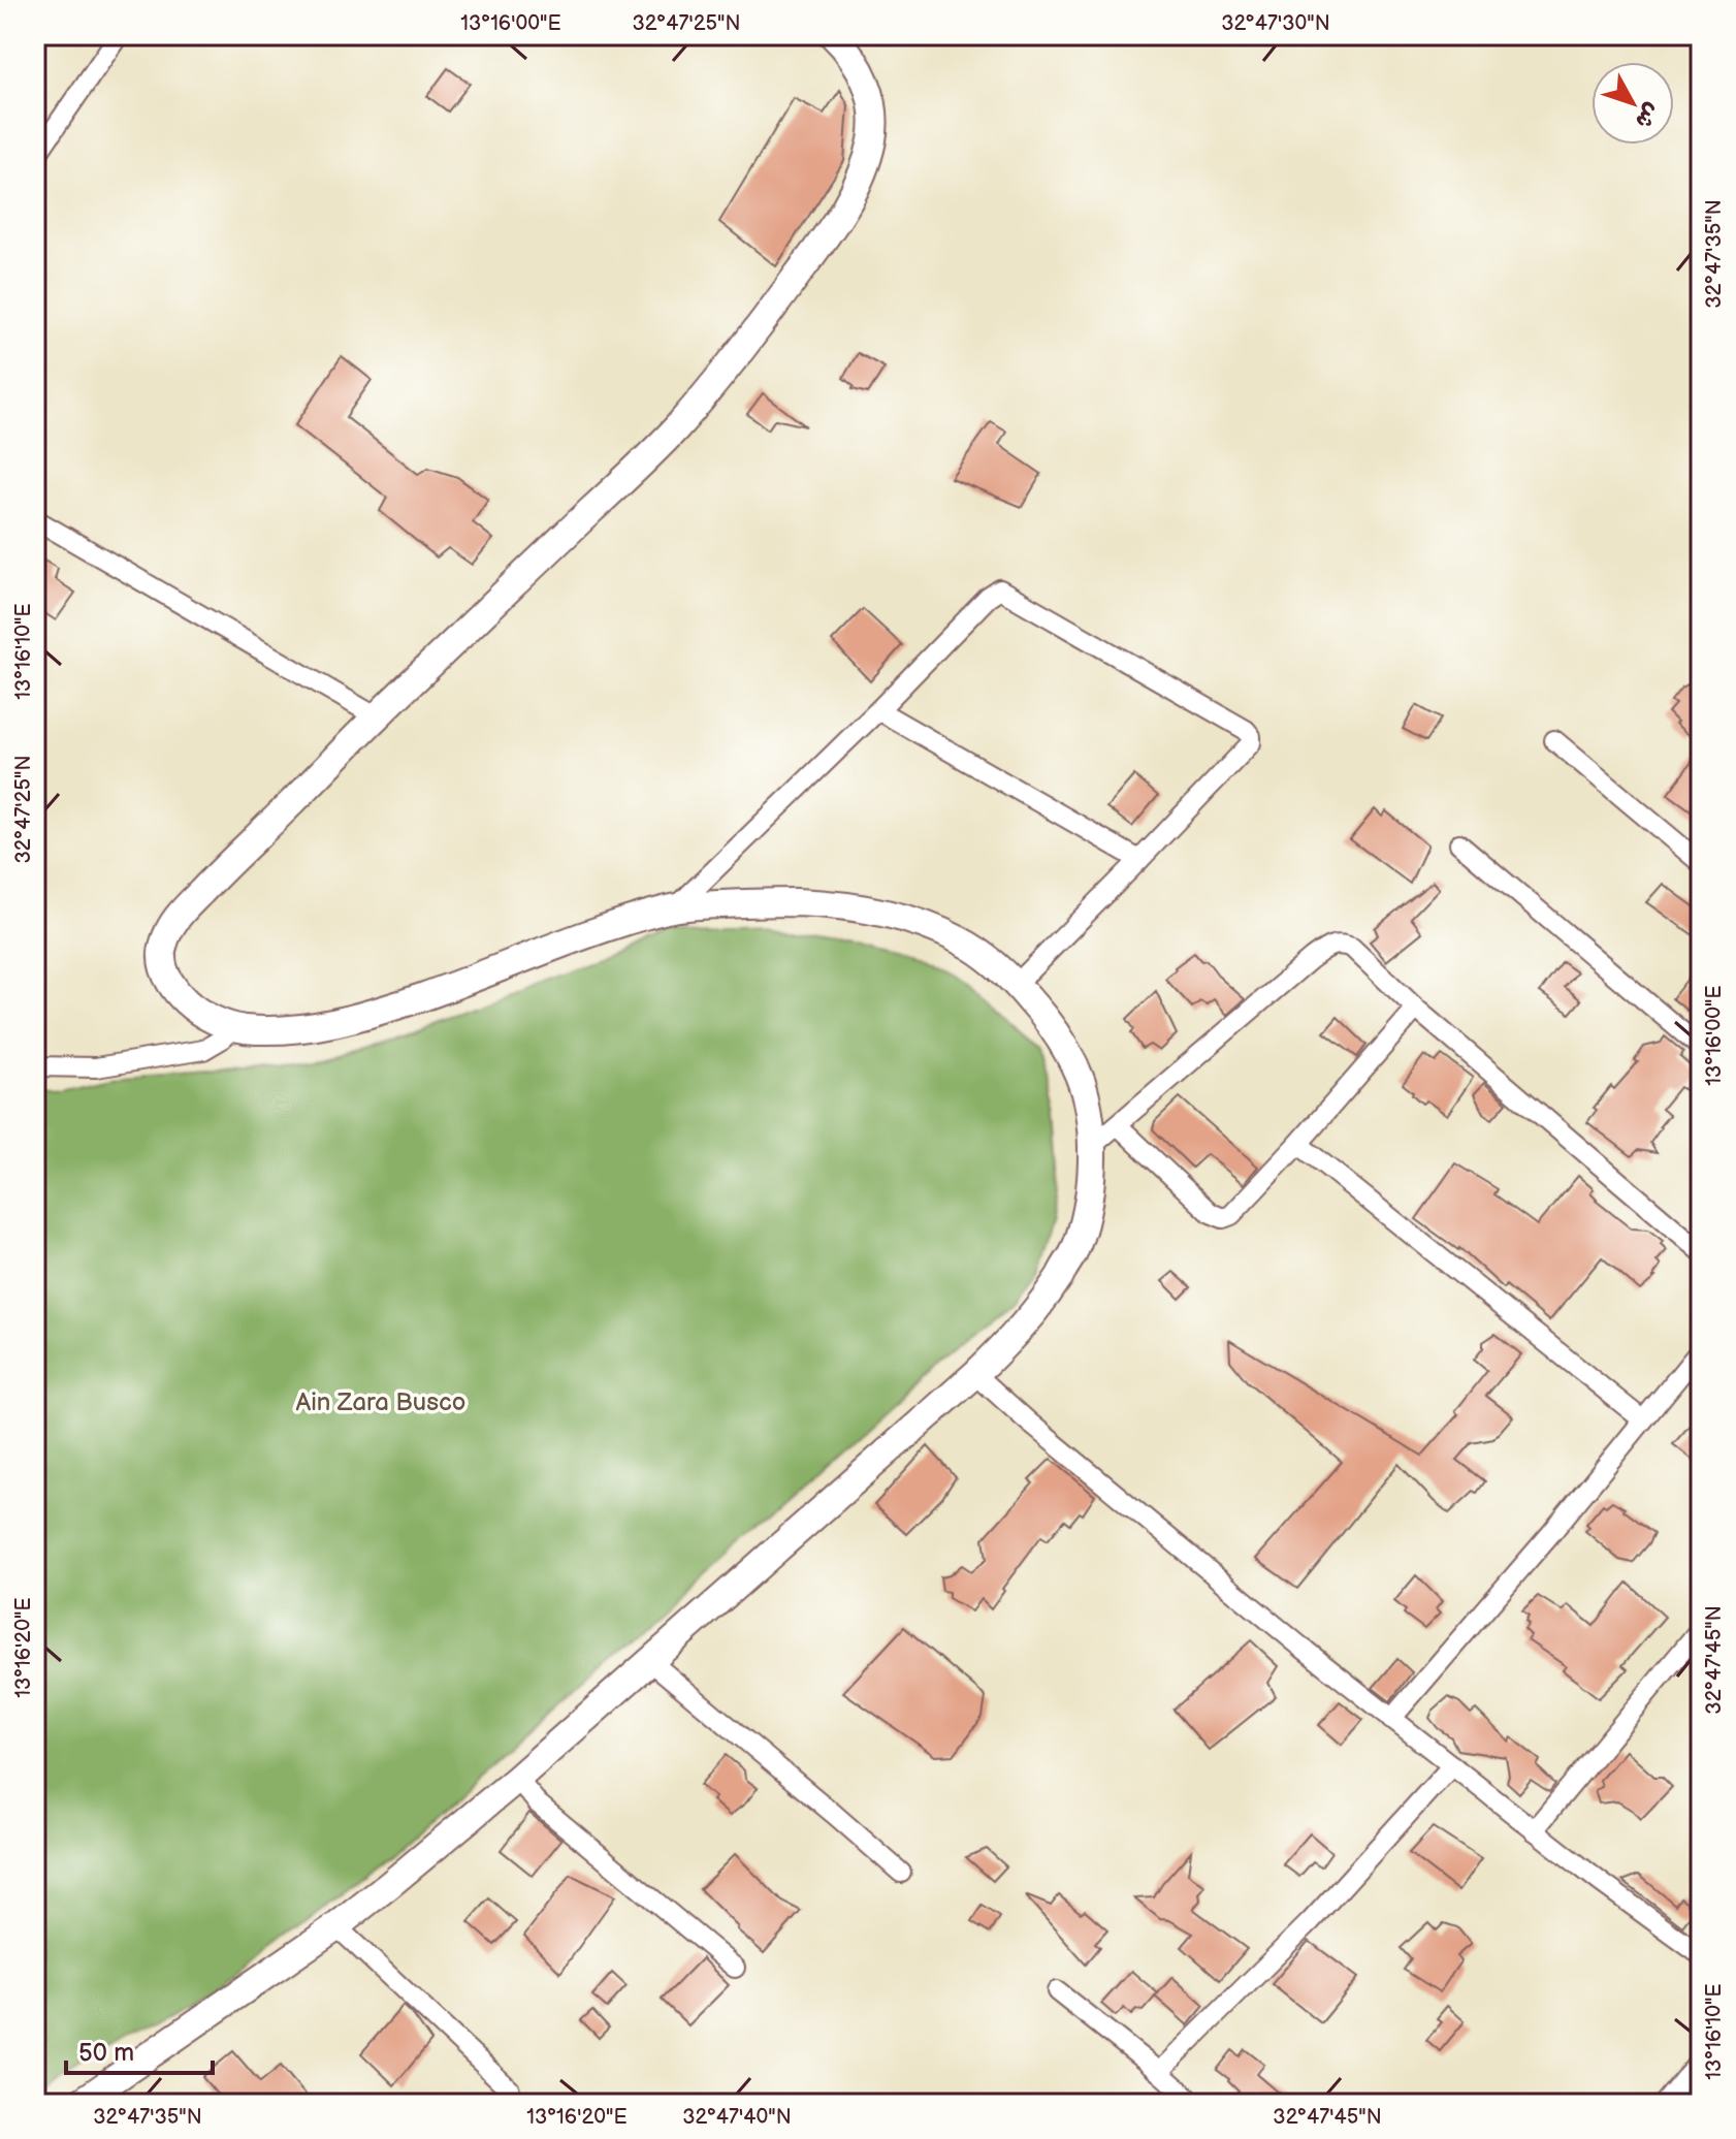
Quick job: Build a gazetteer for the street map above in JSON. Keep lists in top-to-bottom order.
{
  "parks": ["Ain Zara Busco"],
  "scale_bar": "50 m",
  "north": "bottom right",
  "coordinates": [
    "13°16'00\"E",
    "32°47'25\"N",
    "32°47'30\"N",
    "32°47'35\"N",
    "13°16'10\"E",
    "13°16'20\"E",
    "32°47'45\"N",
    "32°47'40\"N"
  ]
}
